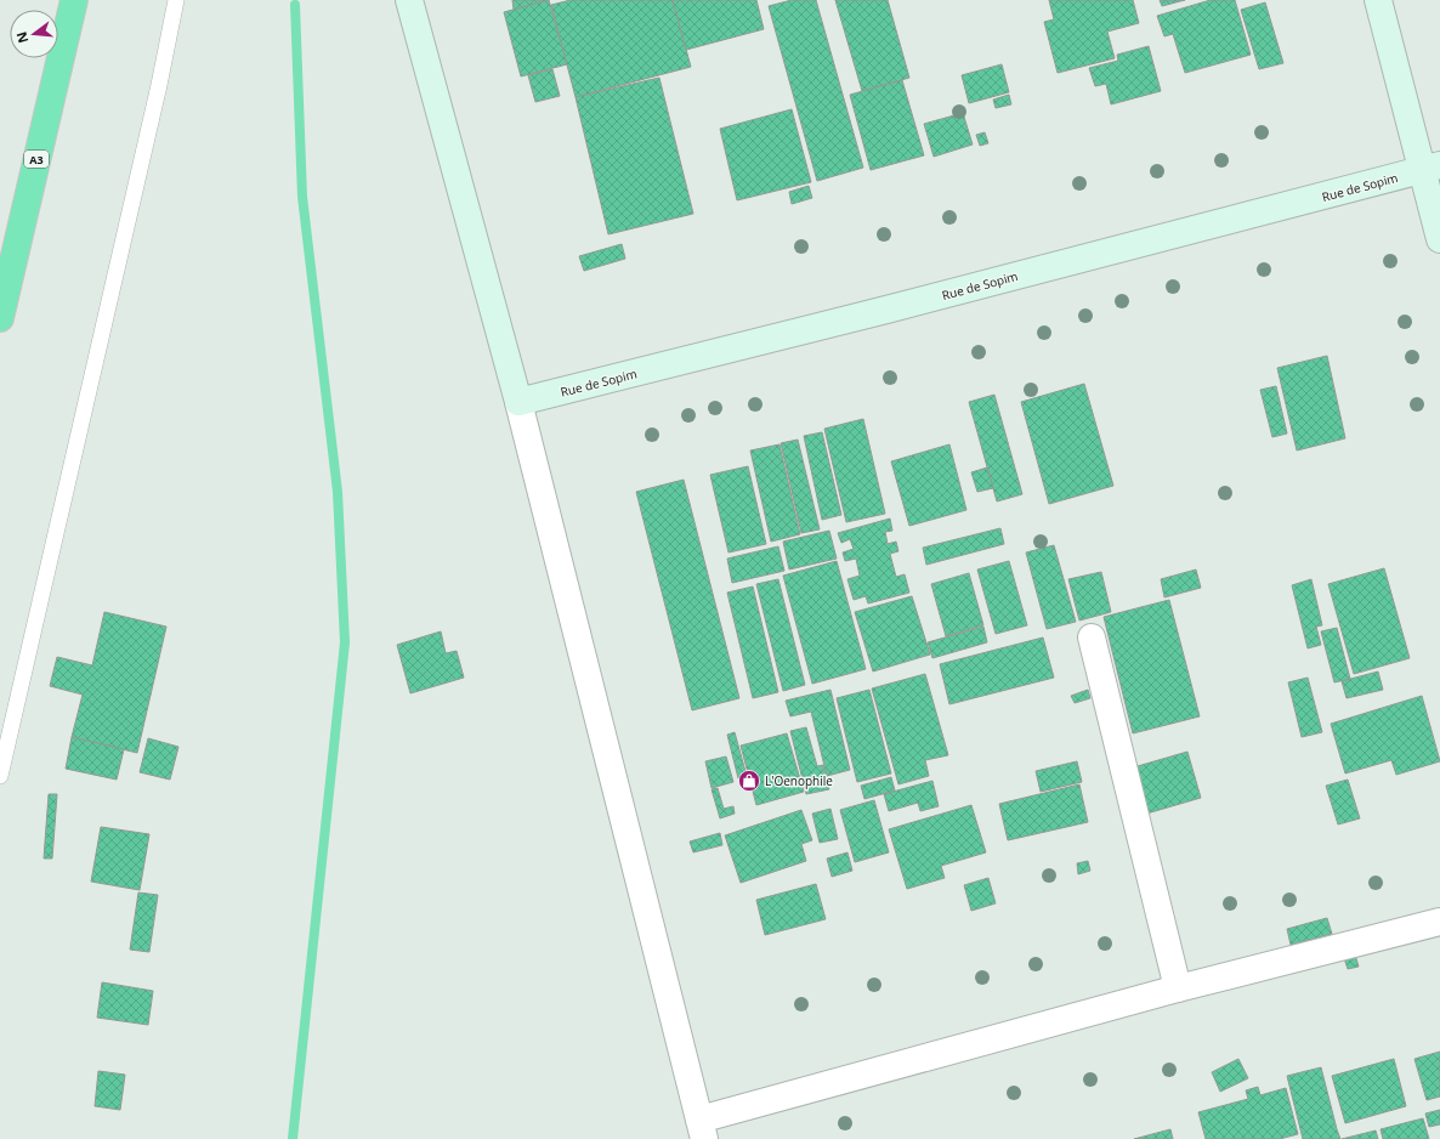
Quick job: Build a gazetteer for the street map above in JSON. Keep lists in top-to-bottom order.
{
  "streets": {
    "highway": ["A3"],
    "street": ["Rue de Sopim"]
  },
  "places": {
    "shop": ["L'Oenophile"]
  },
  "north": "left"
}
